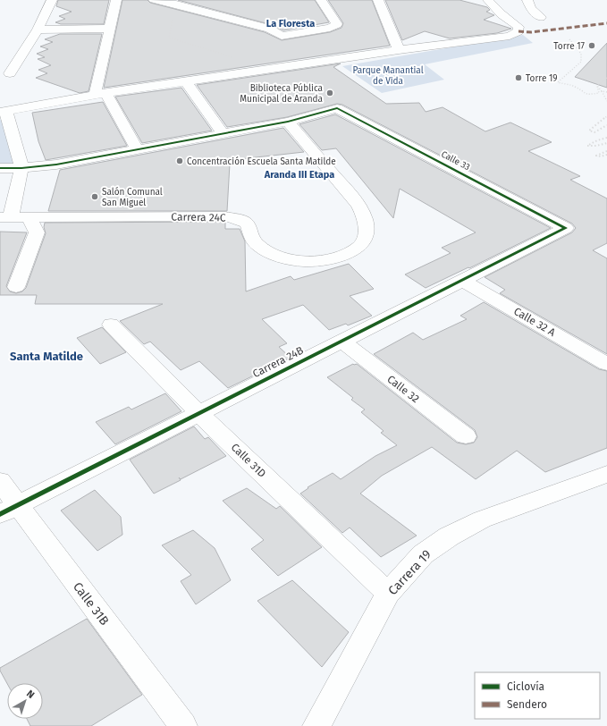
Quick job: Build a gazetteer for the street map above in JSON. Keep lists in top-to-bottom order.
{
  "streets": {
    "street": [
      "Calle 33",
      "Carrera 24C",
      "Calle 32 A",
      "Carrera 24B",
      "Calle 32",
      "Calle 31D",
      "Carrera 19",
      "Calle 31B"
    ]
  },
  "crossings": [
    ["Calle 33", "Carrera 24C"],
    ["Calle 33", "Carrera 24B"],
    ["Calle 32 A", "Carrera 24B"],
    ["Carrera 24B", "Calle 32"],
    ["Carrera 24B", "Calle 31D"],
    ["Carrera 24B", "Calle 31B"],
    ["Calle 31D", "Carrera 19"]
  ],
  "districts": ["La Floresta", "Aranda III Etapa", "Santa Matilde"],
  "parks": ["Parque Manantial de Vida"],
  "places": [
    "Torre 17",
    "Torre 19",
    "Biblioteca Pública Municipal de Aranda",
    "Concentración Escuela Santa Matilde",
    "Salón Comunal San Miguel"
  ],
  "legend": ["Ciclovía", "Sendero"],
  "north": "top right"
}
